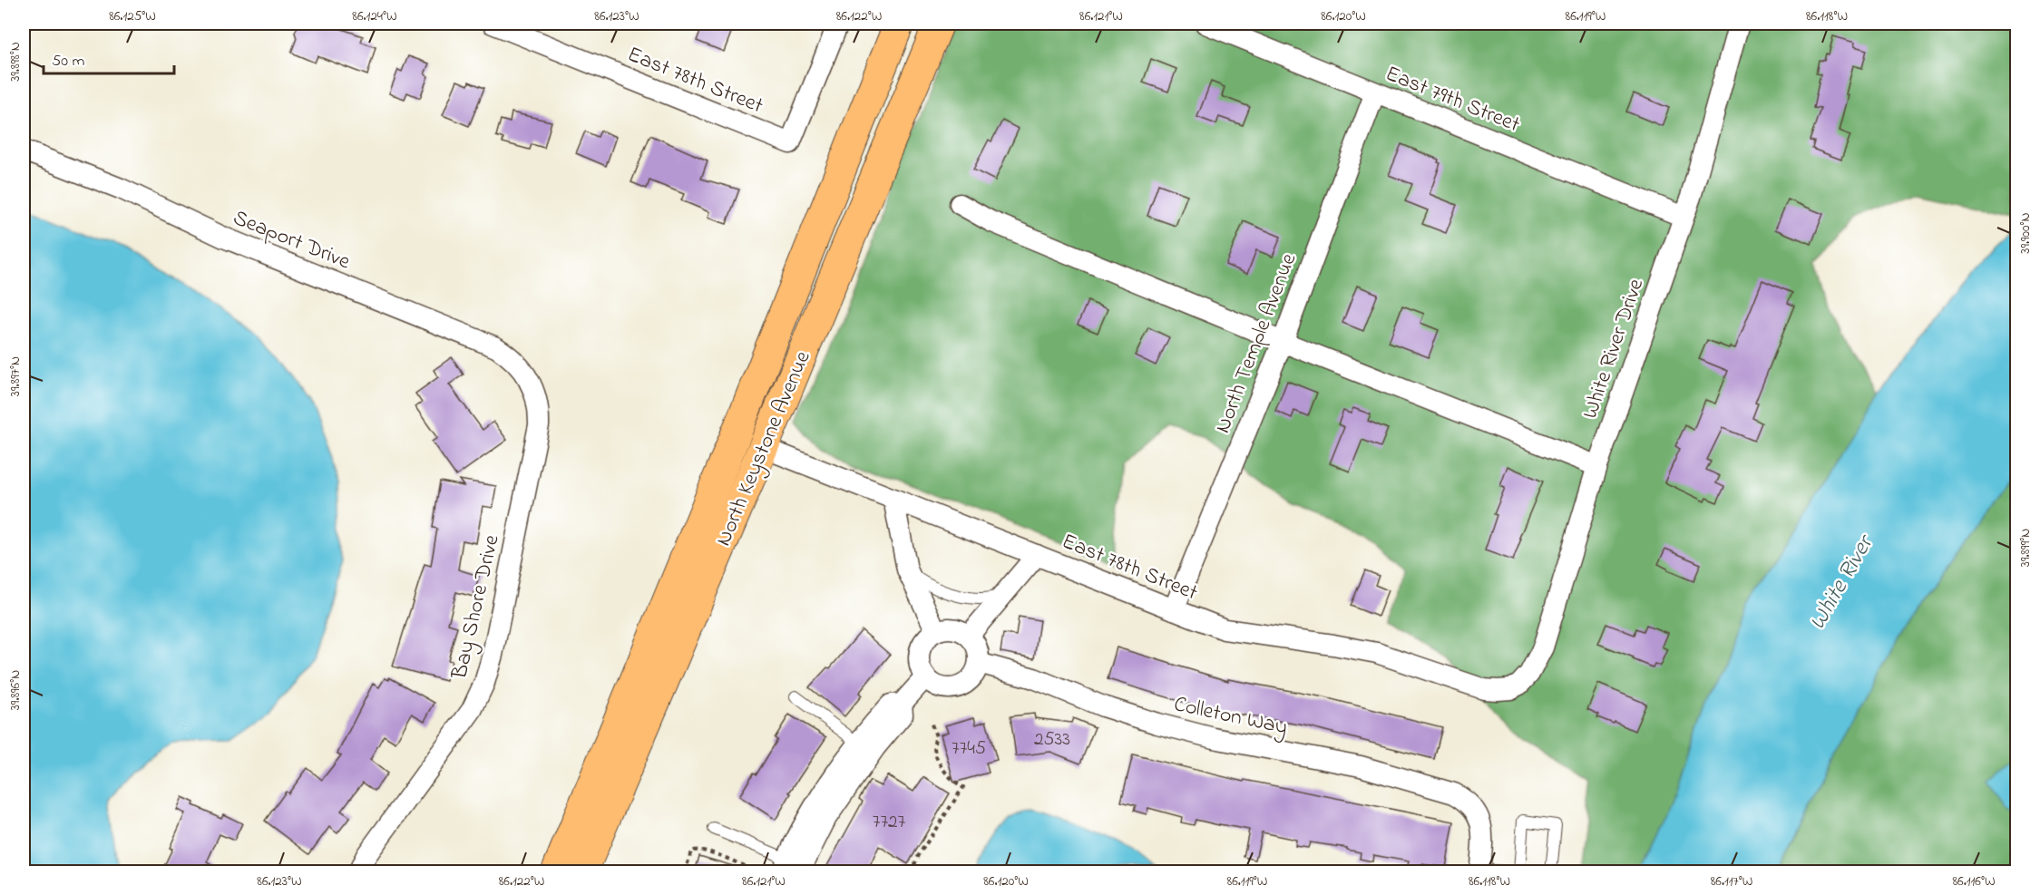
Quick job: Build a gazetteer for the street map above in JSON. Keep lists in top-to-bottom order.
{
  "streets": {
    "main road": ["North Keystone Avenue"],
    "street": [
      "East 78th Street",
      "East 79th Street",
      "Seaport Drive",
      "North Temple Avenue",
      "White River Drive",
      "Bay Shore Drive",
      "Colleton Way"
    ]
  },
  "crossings": [
    ["East 78th Street", "North Temple Avenue"],
    ["East 78th Street", "White River Drive"],
    ["East 78th Street", "North Keystone Avenue"],
    ["East 79th Street", "North Temple Avenue"],
    ["East 79th Street", "White River Drive"],
    ["Seaport Drive", "Bay Shore Drive"]
  ],
  "water": ["White River"],
  "house_numbers": ["2533", "7745", "7727"],
  "scale_bar": "50 m",
  "coordinates": [
    "86.125°W",
    "86.124°W",
    "86.123°W",
    "86.122°W",
    "86.121°W",
    "86.120°W",
    "86.119°W",
    "86.118°W",
    "39.898°N",
    "39.900°N",
    "39.897°N",
    "39.899°N",
    "39.896°N",
    "86.117°W",
    "86.116°W"
  ]
}
